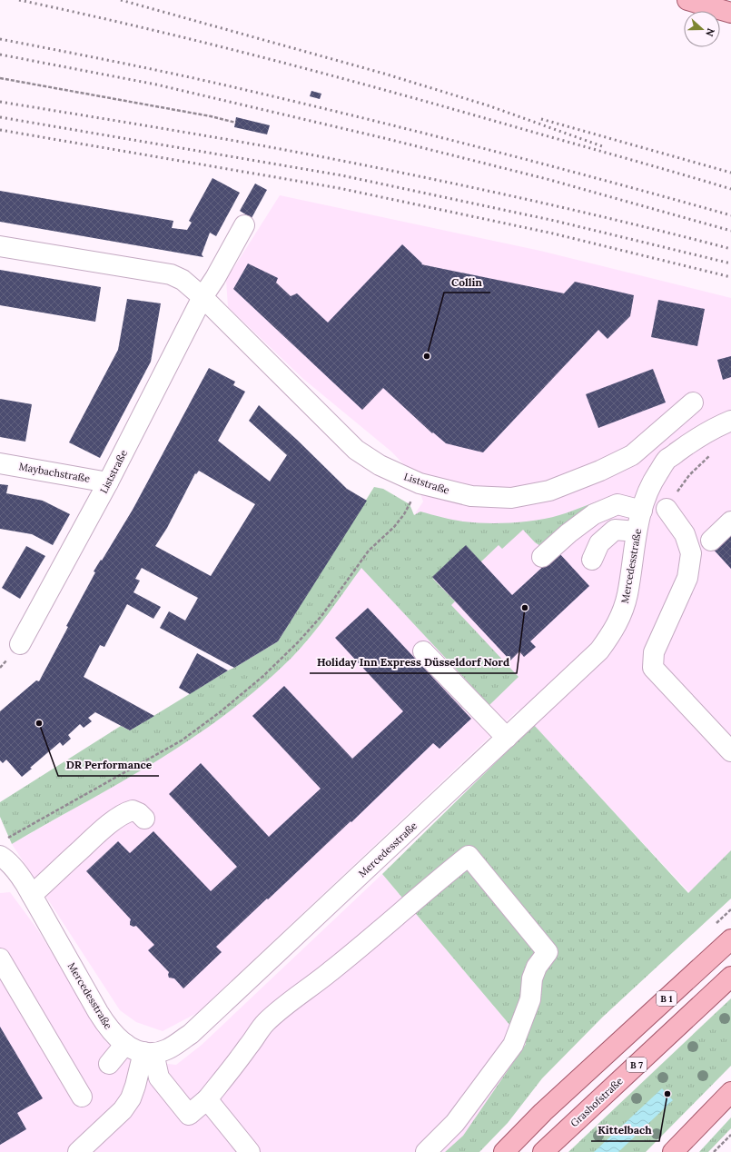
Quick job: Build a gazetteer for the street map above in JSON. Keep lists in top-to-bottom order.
{
  "streets": {
    "main road": ["B 1", "B 7", "Grashofstraße"],
    "street": ["Liststraße", "Maybachstraße", "Mercedesstraße"]
  },
  "crossings": [
    ["Liststraße", "Maybachstraße"]
  ],
  "places": [
    "Collin",
    "Holiday Inn Express Düsseldorf Nord",
    "DR Performance",
    "Kittelbach"
  ],
  "north": "right"
}
